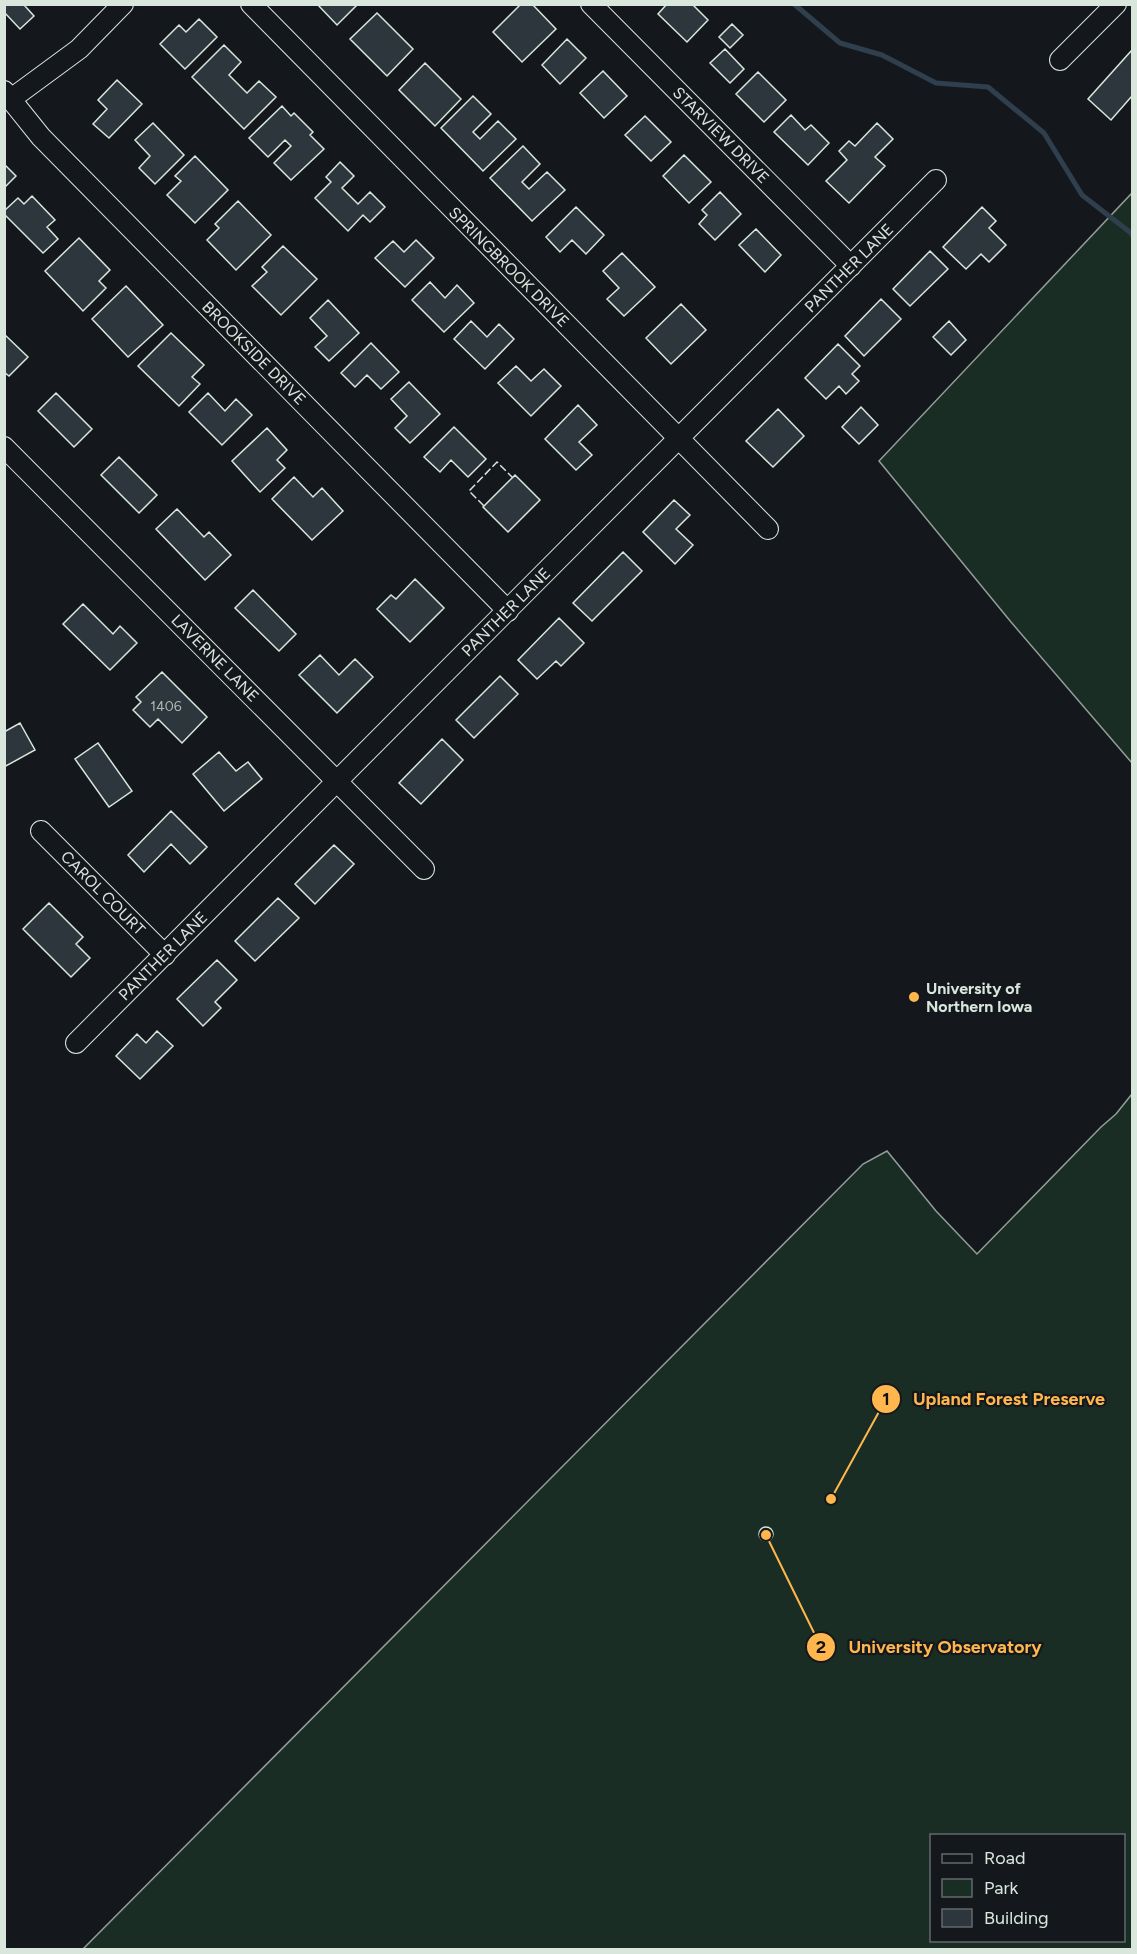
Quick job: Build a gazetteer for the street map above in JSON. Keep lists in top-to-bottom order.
{
  "streets": {
    "street": [
      "STARVIEW DRIVE",
      "SPRINGBROOK DRIVE",
      "PANTHER LANE",
      "BROOKSIDE DRIVE",
      "LAVERNE LANE",
      "CAROL COURT"
    ]
  },
  "crossings": [
    ["STARVIEW DRIVE", "PANTHER LANE"],
    ["SPRINGBROOK DRIVE", "PANTHER LANE"],
    ["PANTHER LANE", "BROOKSIDE DRIVE"],
    ["PANTHER LANE", "LAVERNE LANE"],
    ["PANTHER LANE", "CAROL COURT"]
  ],
  "places": ["University of Northern Iowa", "Upland Forest Preserve", "University Observatory"],
  "house_numbers": ["1406"],
  "legend": ["Road", "Park", "Building"]
}
